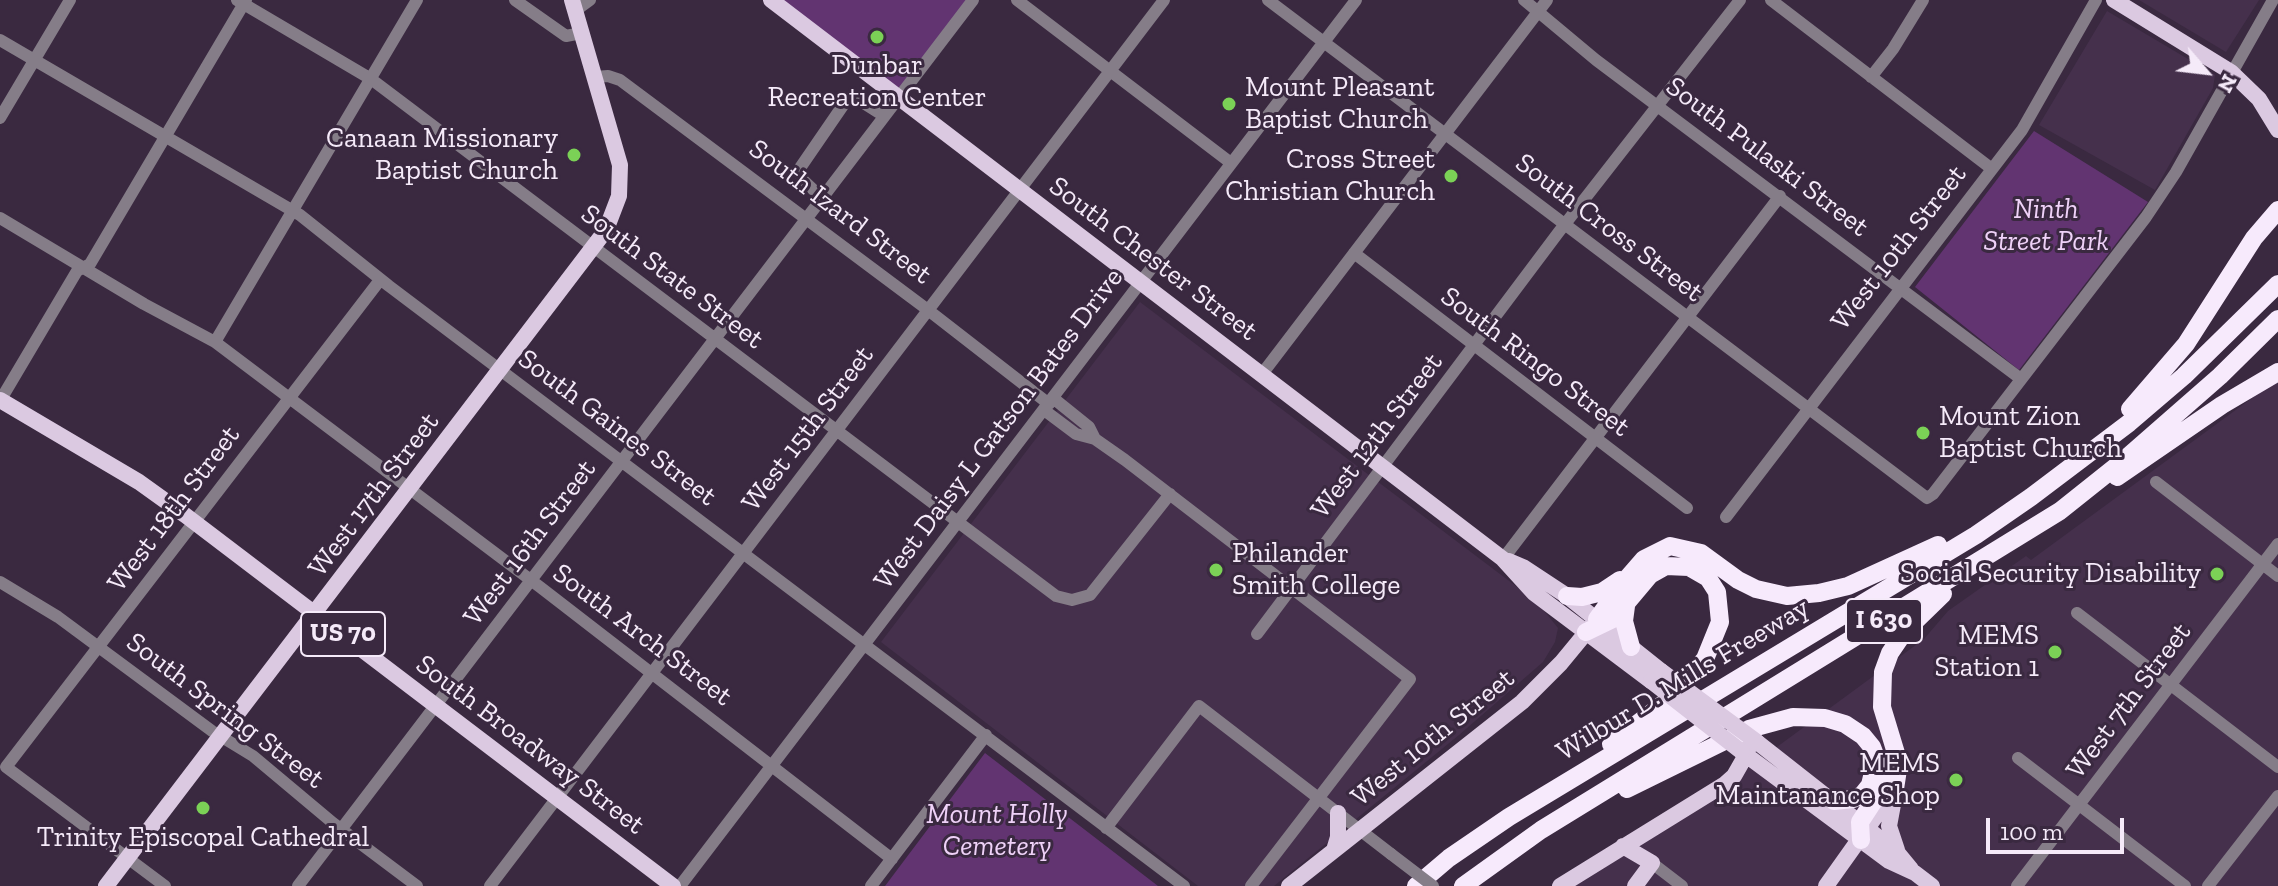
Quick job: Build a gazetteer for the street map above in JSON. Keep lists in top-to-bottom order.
{
  "streets": {
    "highway": ["I 630", "Wilbur D. Mills Freeway"],
    "main road": [
      "West 10th Street",
      "South Chester Street",
      "West 17th Street",
      "US 70",
      "South Broadway Street"
    ],
    "street": [
      "South Pulaski Street",
      "South Izard Street",
      "South Cross Street",
      "South State Street",
      "South Ringo Street",
      "South Gaines Street",
      "West 15th Street",
      "West Daisy L Gatson Bates Drive",
      "West 12th Street",
      "West 18th Street",
      "West 16th Street",
      "South Arch Street",
      "West 7th Street",
      "South Spring Street"
    ]
  },
  "crossings": [
    ["South Pulaski Street", "South Cross Street"],
    ["South Pulaski Street", "West 10th Street"],
    ["South Pulaski Street", "West 12th Street"],
    ["South Izard Street", "South State Street"],
    ["South Izard Street", "West 15th Street"],
    ["South Izard Street", "West Daisy L Gatson Bates Drive"],
    ["South Izard Street", "West 12th Street"],
    ["South Izard Street", "West 17th Street"],
    ["South Izard Street", "West 16th Street"],
    ["South Cross Street", "West 10th Street"],
    ["South Cross Street", "West Daisy L Gatson Bates Drive"],
    ["South Cross Street", "West 12th Street"],
    ["West 10th Street", "South Chester Street"],
    ["South Chester Street", "West 15th Street"],
    ["South Chester Street", "West Daisy L Gatson Bates Drive"],
    ["South Chester Street", "West 12th Street"],
    ["South Chester Street", "West 16th Street"],
    ["South State Street", "West 15th Street"],
    ["South State Street", "West Daisy L Gatson Bates Drive"],
    ["South State Street", "West 17th Street"],
    ["South State Street", "West 16th Street"],
    ["South Ringo Street", "West 12th Street"],
    ["South Gaines Street", "West 15th Street"],
    ["South Gaines Street", "West Daisy L Gatson Bates Drive"],
    ["South Gaines Street", "West 17th Street"],
    ["South Gaines Street", "West 18th Street"],
    ["South Gaines Street", "West 16th Street"],
    ["West 15th Street", "South Arch Street"],
    ["West 15th Street", "South Broadway Street"],
    ["West Daisy L Gatson Bates Drive", "South Arch Street"],
    ["West 17th Street", "West 18th Street"],
    ["West 17th Street", "South Arch Street"],
    ["West 17th Street", "South Spring Street"],
    ["West 17th Street", "South Broadway Street"],
    ["West 18th Street", "South Arch Street"],
    ["West 18th Street", "South Spring Street"],
    ["West 18th Street", "South Broadway Street"],
    ["West 16th Street", "South Arch Street"],
    ["West 16th Street", "South Spring Street"],
    ["West 16th Street", "South Broadway Street"]
  ],
  "parks": ["Ninth Street Park", "Mount Holly Cemetery"],
  "places": [
    "Dunbar Recreation Center",
    "Mount Pleasant Baptist Church",
    "Canaan Missionary Baptist Church",
    "Cross Street Christian Church",
    "Mount Zion Baptist Church",
    "Philander Smith College",
    "Social Security Disability",
    "MEMS Station 1",
    "MEMS Maintanance Shop",
    "Trinity Episcopal Cathedral"
  ],
  "scale_bar": "100 m",
  "north": "bottom right"
}
